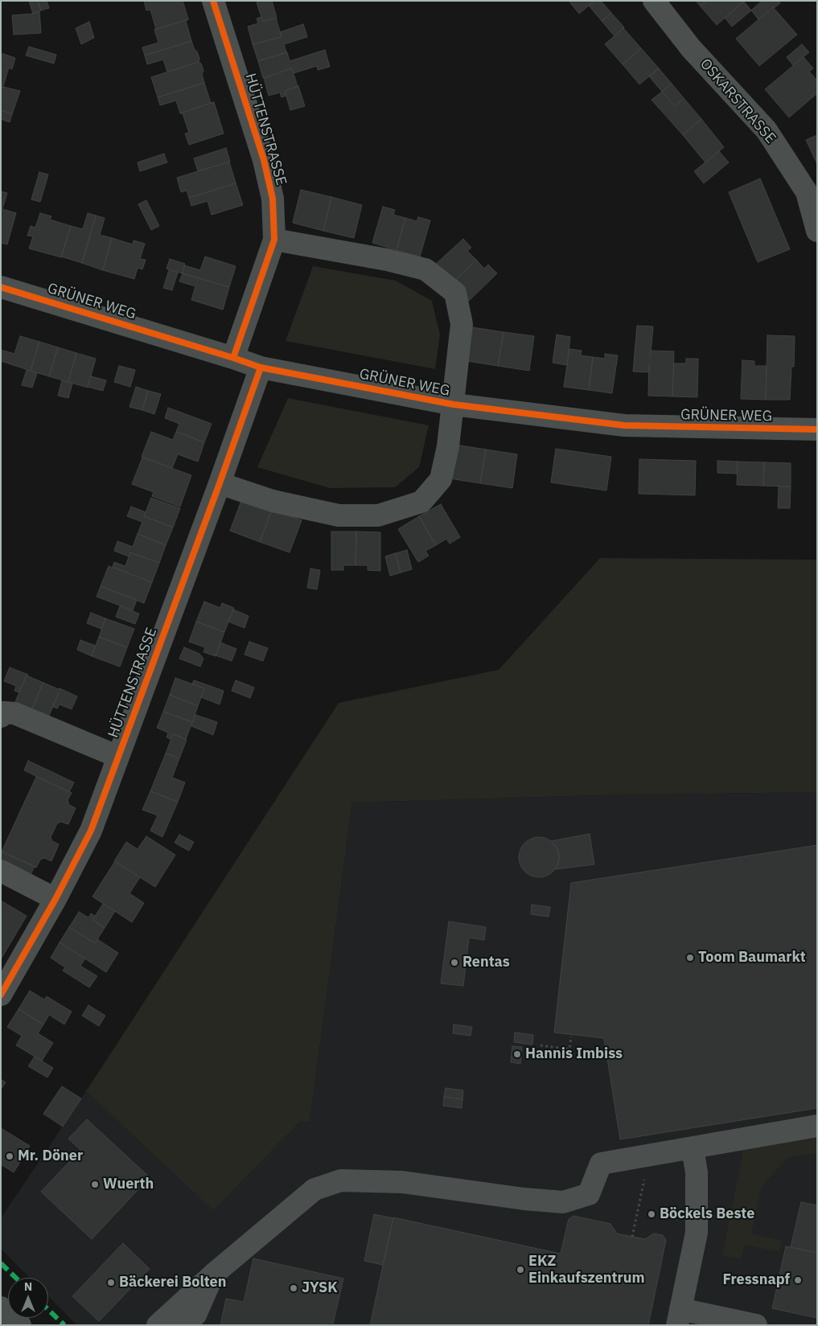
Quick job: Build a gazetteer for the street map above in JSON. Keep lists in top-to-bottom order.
{
  "streets": {
    "street": ["OSKARSTRASSE", "HÜTTENSTRASSE", "GRÜNER WEG"]
  },
  "crossings": [
    ["HÜTTENSTRASSE", "GRÜNER WEG"]
  ],
  "places": [
    "Toom Baumarkt",
    "Rentas",
    "Hannis Imbiss",
    "Mr. Döner",
    "Wuerth",
    "Böckels Beste",
    "EKZ Einkaufszentrum",
    "Fressnapf",
    "Bäckerei Bolten",
    "JYSK"
  ],
  "north": "top"
}
